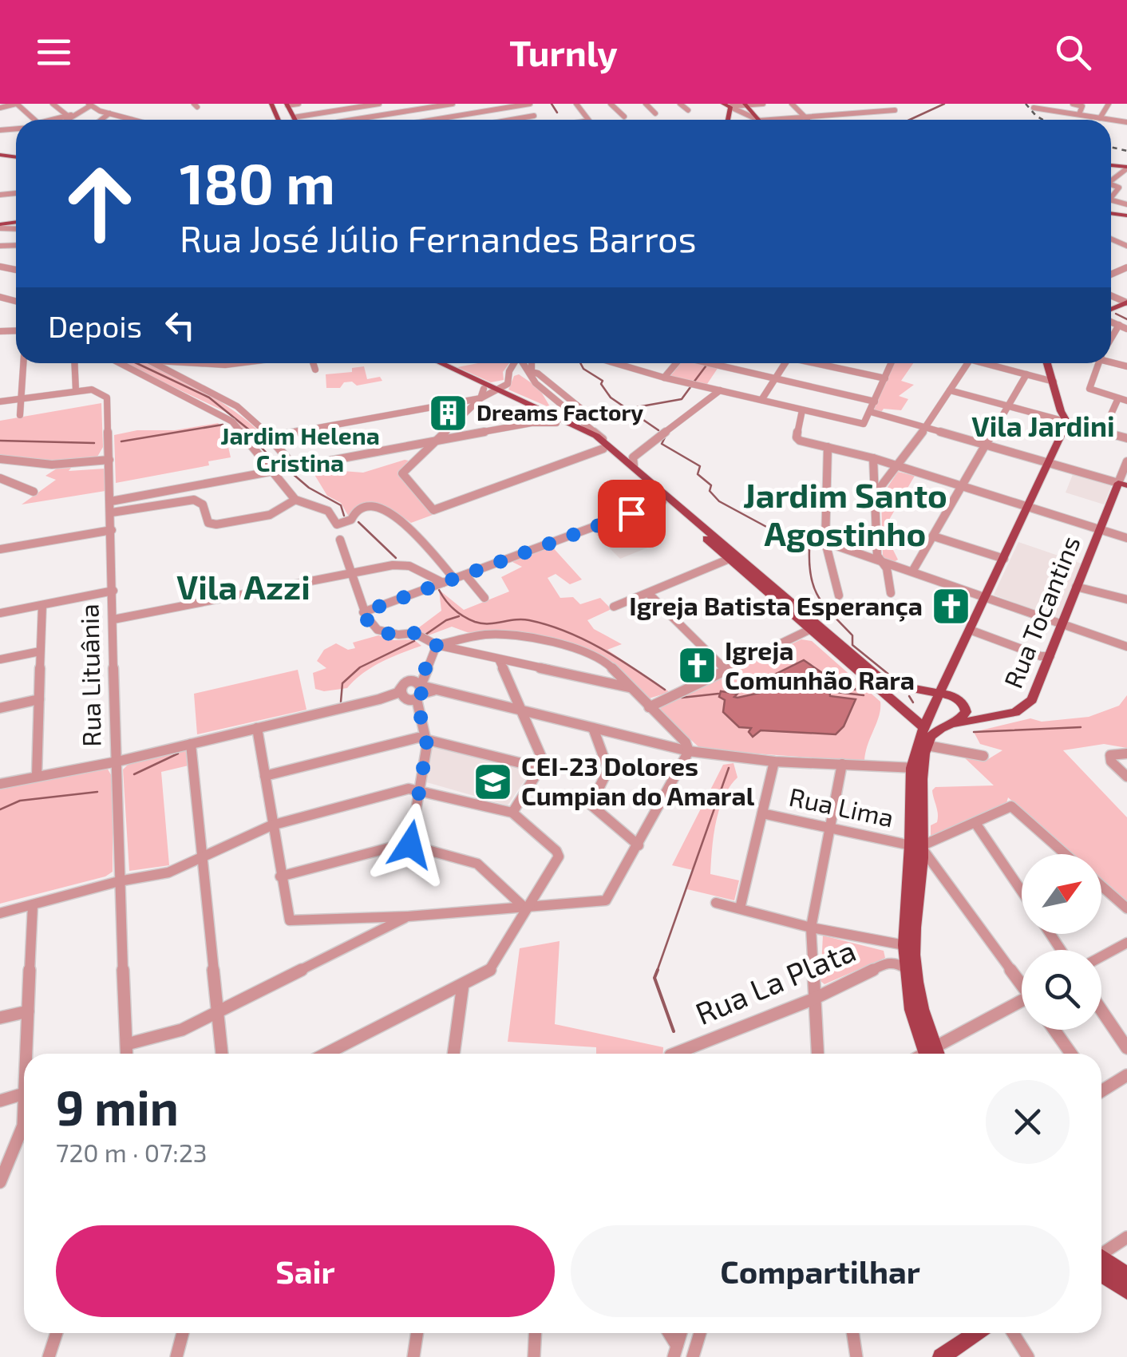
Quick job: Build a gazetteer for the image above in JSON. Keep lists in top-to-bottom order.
{
  "streets": {
    "main road": ["Rua Tocantins"],
    "street": ["Rua Lituânia", "Rua Lima", "Rua La Plata"]
  },
  "districts": [
    "Vila Jardini",
    "Jardim Helena Cristina",
    "Jardim Santo Agostinho",
    "Vila Azzi"
  ],
  "places": {
    "building": ["Dreams Factory"],
    "church": ["Igreja Batista Esperança", "Igreja Comunhão Rara"],
    "school or university": ["CEI-23 Dolores Cumpian do Amaral"]
  },
  "north": "top right",
  "page": {
    "header": "Turnly",
    "turn": ["180 m", "Rua José Júlio Fernandes Barros"],
    "then": "Depois",
    "heading": ["9 min", "720 m · 07:23"],
    "buttons": ["Sair", "Compartilhar"]
  }
}
